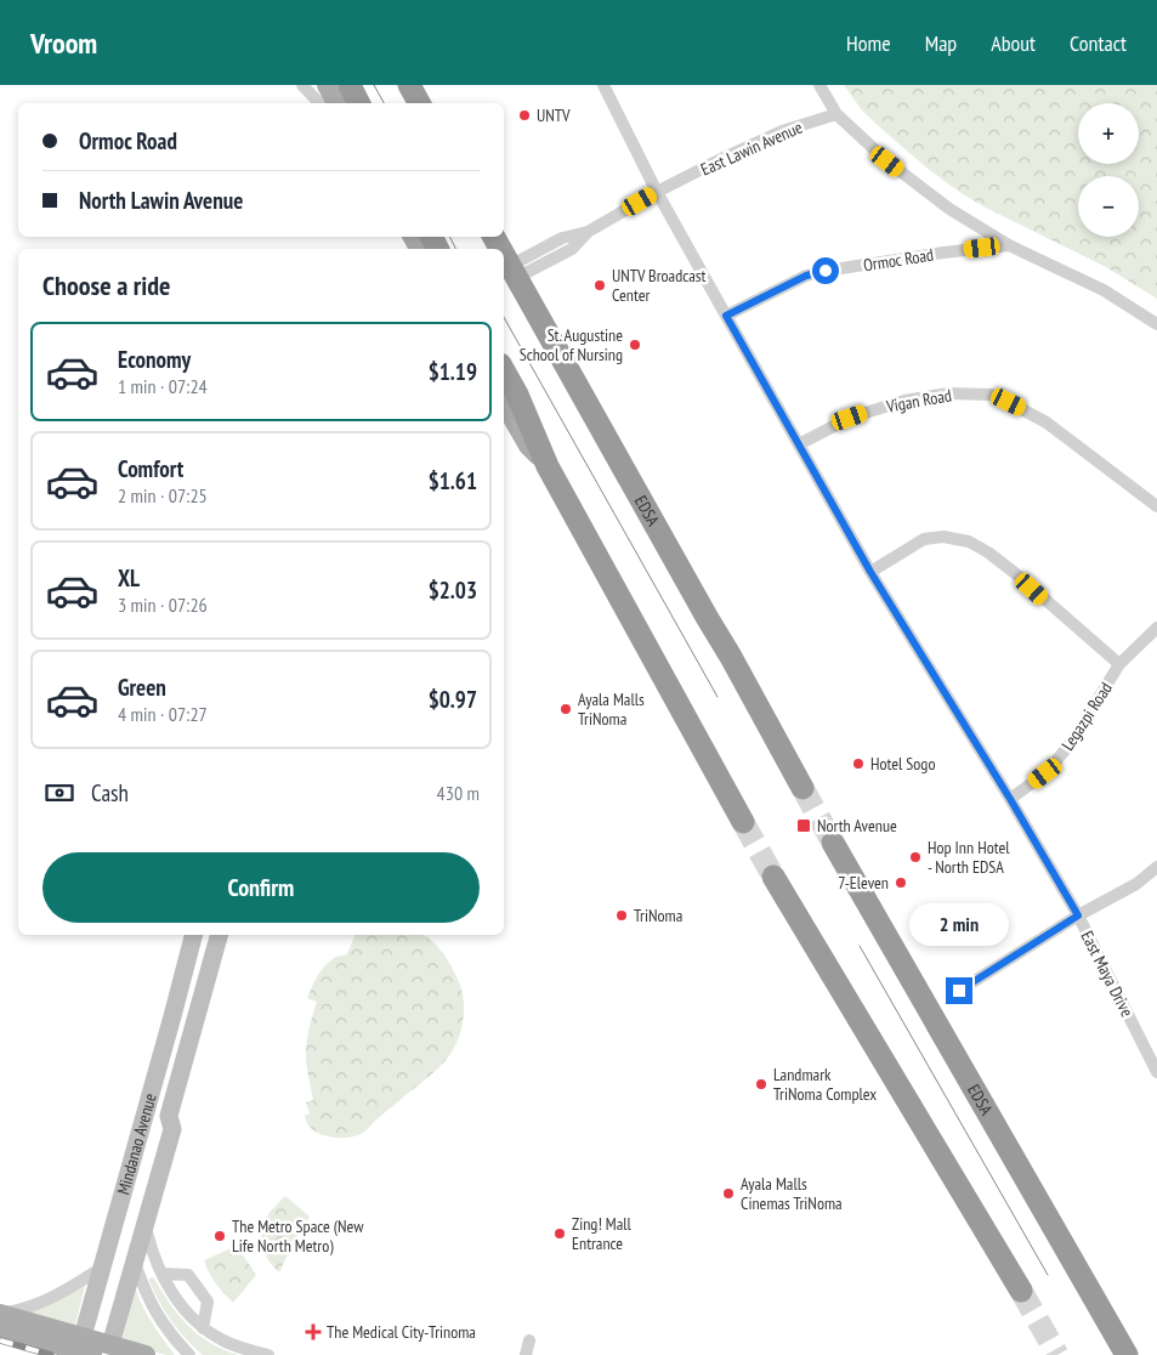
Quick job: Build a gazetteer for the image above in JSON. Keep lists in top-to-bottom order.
{
  "streets": {
    "highway": ["EDSA"],
    "street": [
      "East Lawin Avenue",
      "Ormoc Road",
      "Vigan Road",
      "Legazpi Road",
      "East Maya Drive",
      "Mindanao Avenue"
    ]
  },
  "crossings": [
    ["East Lawin Avenue", "EDSA"],
    ["East Lawin Avenue", "East Maya Drive"],
    ["Ormoc Road", "East Maya Drive"],
    ["Vigan Road", "East Maya Drive"],
    ["Legazpi Road", "East Maya Drive"]
  ],
  "places": {
    "other": [
      "UNTV",
      "UNTV Broadcast Center",
      "St. Augustine School of Nursing",
      "Ayala Malls TriNoma",
      "Hotel Sogo",
      "Hop Inn Hotel - North EDSA",
      "7-Eleven",
      "TriNoma",
      "Landmark TriNoma Complex",
      "Ayala Malls Cinemas TriNoma",
      "Zing! Mall Entrance",
      "The Metro Space (New Life North Metro)"
    ],
    "transit": ["North Avenue"],
    "health": ["The Medical City-Trinoma"]
  },
  "page": {
    "header": "Vroom",
    "nav": [
      "Home",
      "Map",
      "About",
      "Contact"
    ],
    "map_buttons": ["+", "−"],
    "banner": ["Ormoc Road", "North Lawin Avenue"],
    "heading": "Choose a ride",
    "list": [
      {
        "name": "Economy",
        "note": "1 min · 07:24",
        "value": "$1.19"
      },
      {
        "name": "Comfort",
        "note": "2 min · 07:25",
        "value": "$1.61"
      },
      {
        "name": "XL",
        "note": "3 min · 07:26",
        "value": "$2.03"
      },
      {
        "name": "Green",
        "note": "4 min · 07:27",
        "value": "$0.97"
      }
    ],
    "pay": ["Cash", "430 m"],
    "buttons": "Confirm",
    "bubble": "2 min"
  }
}
